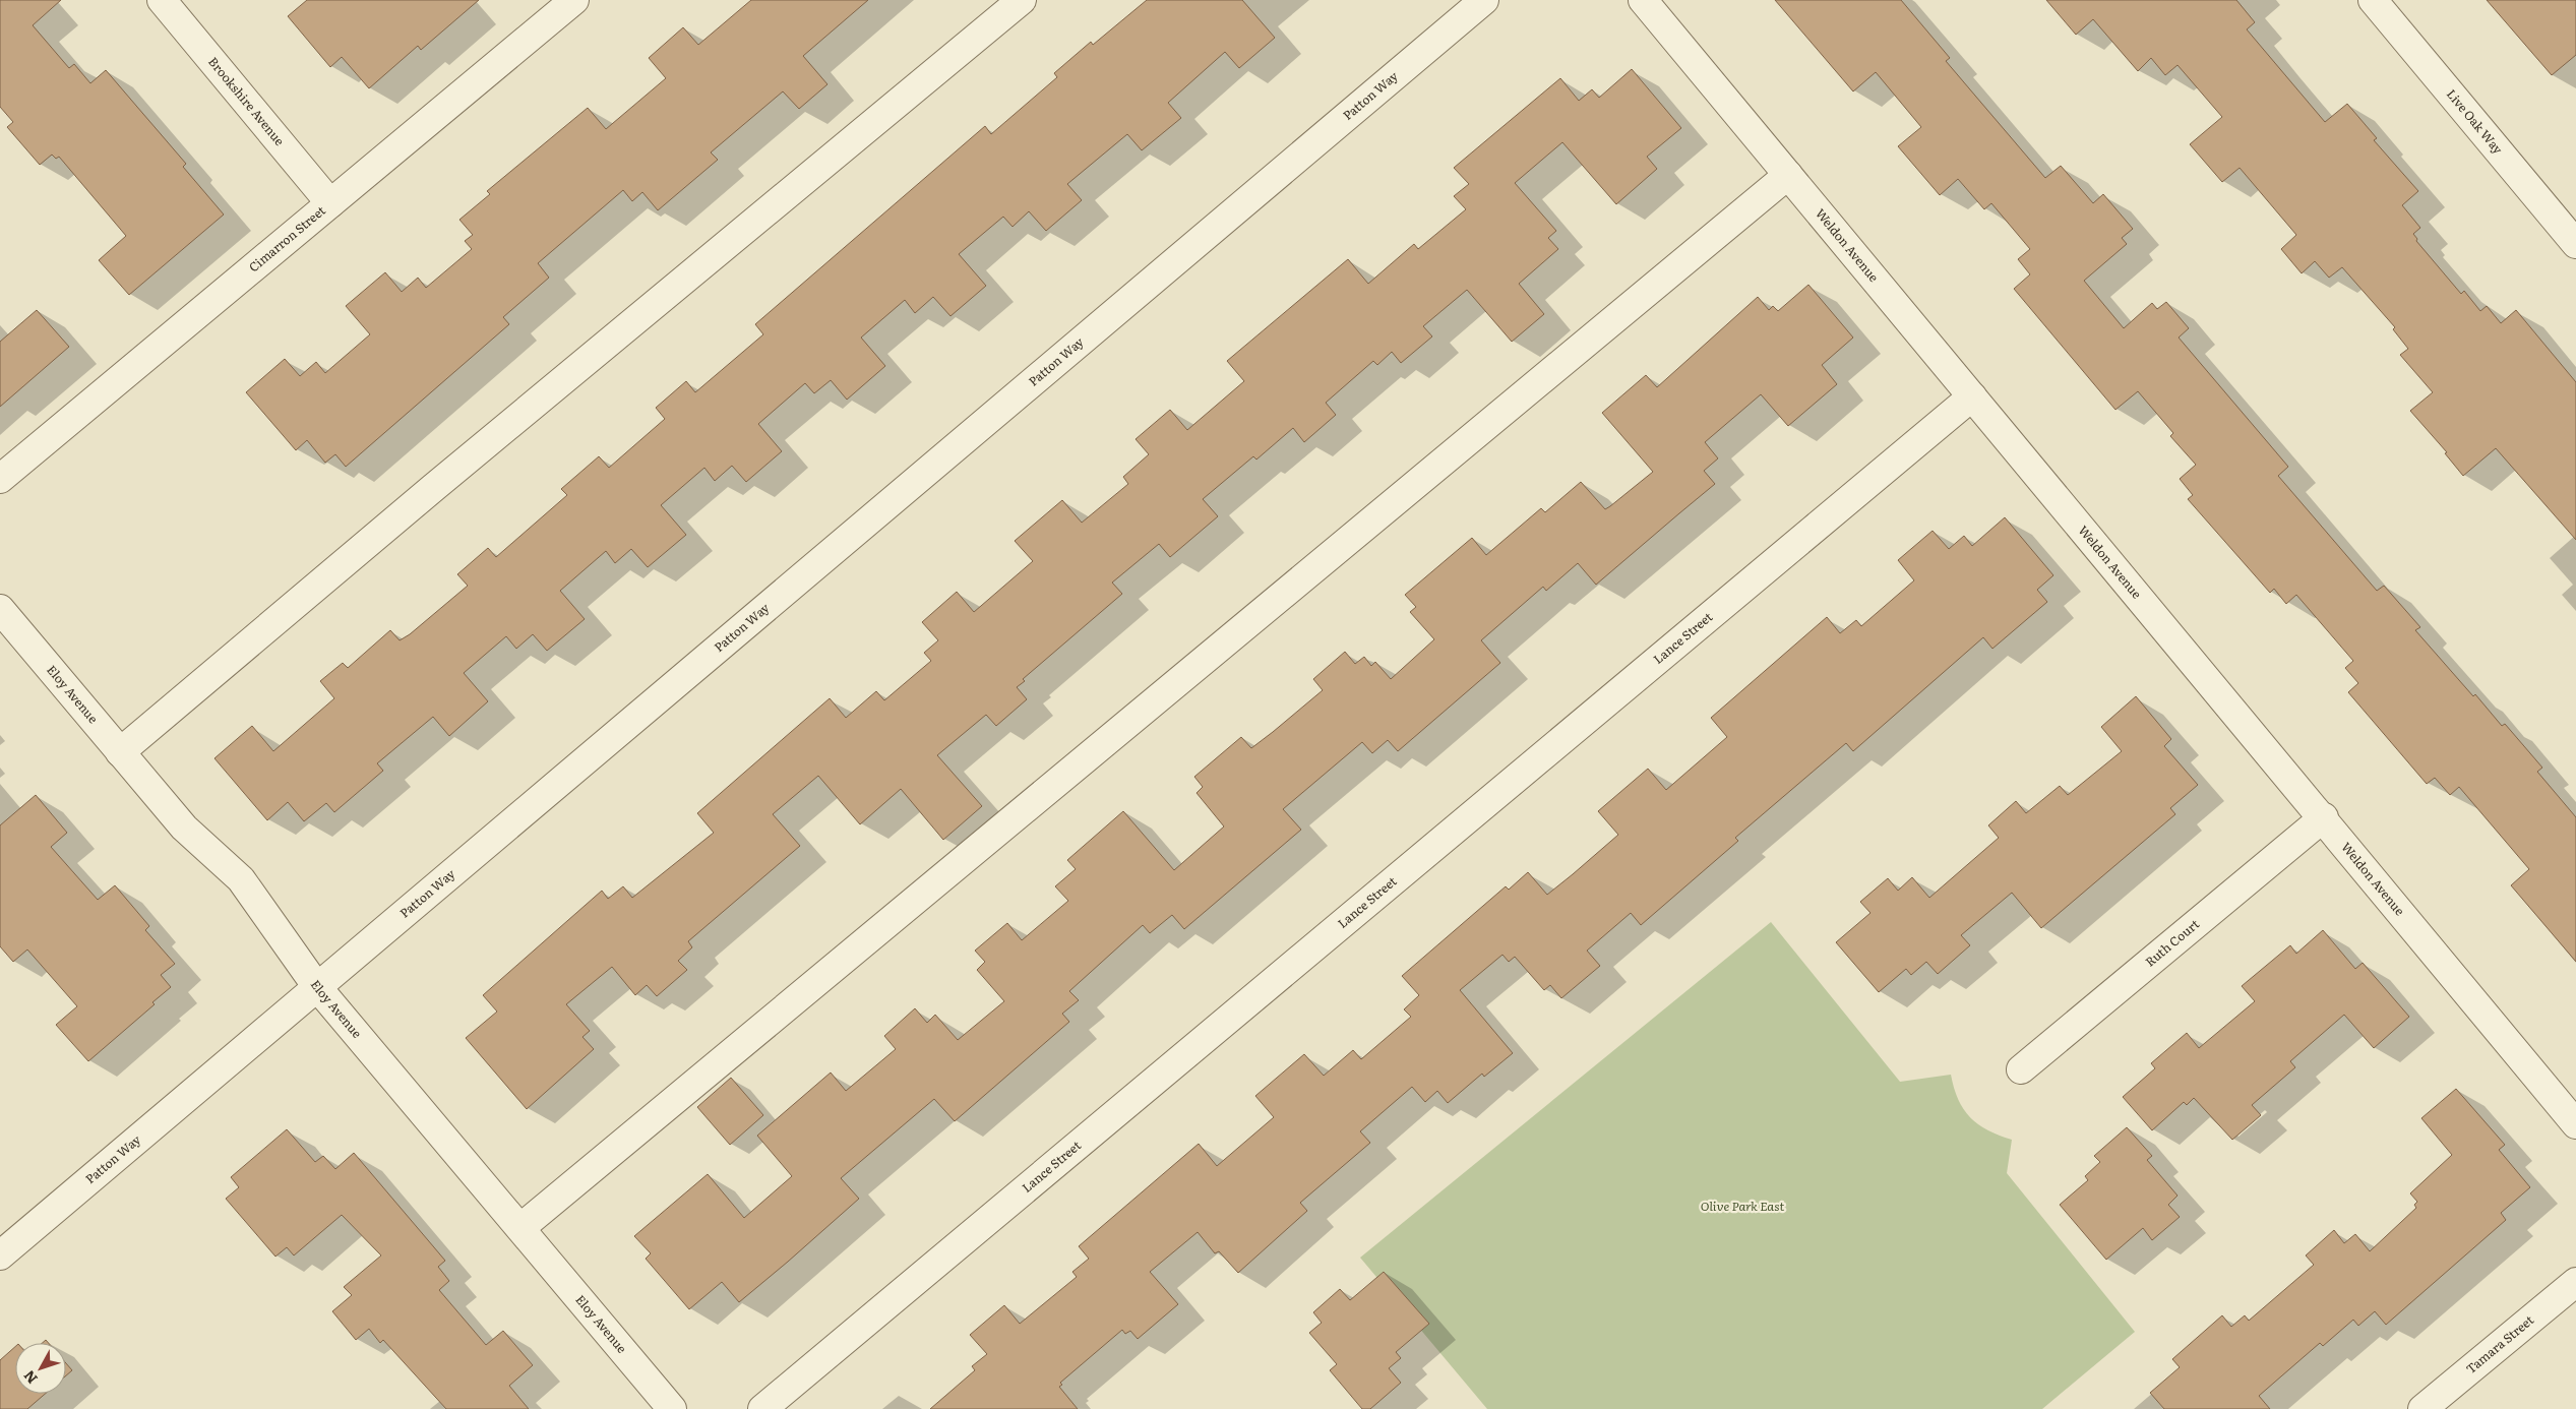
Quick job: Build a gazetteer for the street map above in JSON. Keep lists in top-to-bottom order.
{
  "streets": {
    "street": [
      "Patton Way",
      "Brookshire Avenue",
      "Live Oak Way",
      "Cimarron Street",
      "Weldon Avenue",
      "Lance Street",
      "Eloy Avenue",
      "Ruth Court",
      "Tamara Street"
    ]
  },
  "crossings": [
    ["Patton Way", "Eloy Avenue"],
    ["Brookshire Avenue", "Cimarron Street"],
    ["Weldon Avenue", "Lance Street"],
    ["Weldon Avenue", "Ruth Court"]
  ],
  "parks": ["Olive Park East"],
  "north": "bottom left"
}
